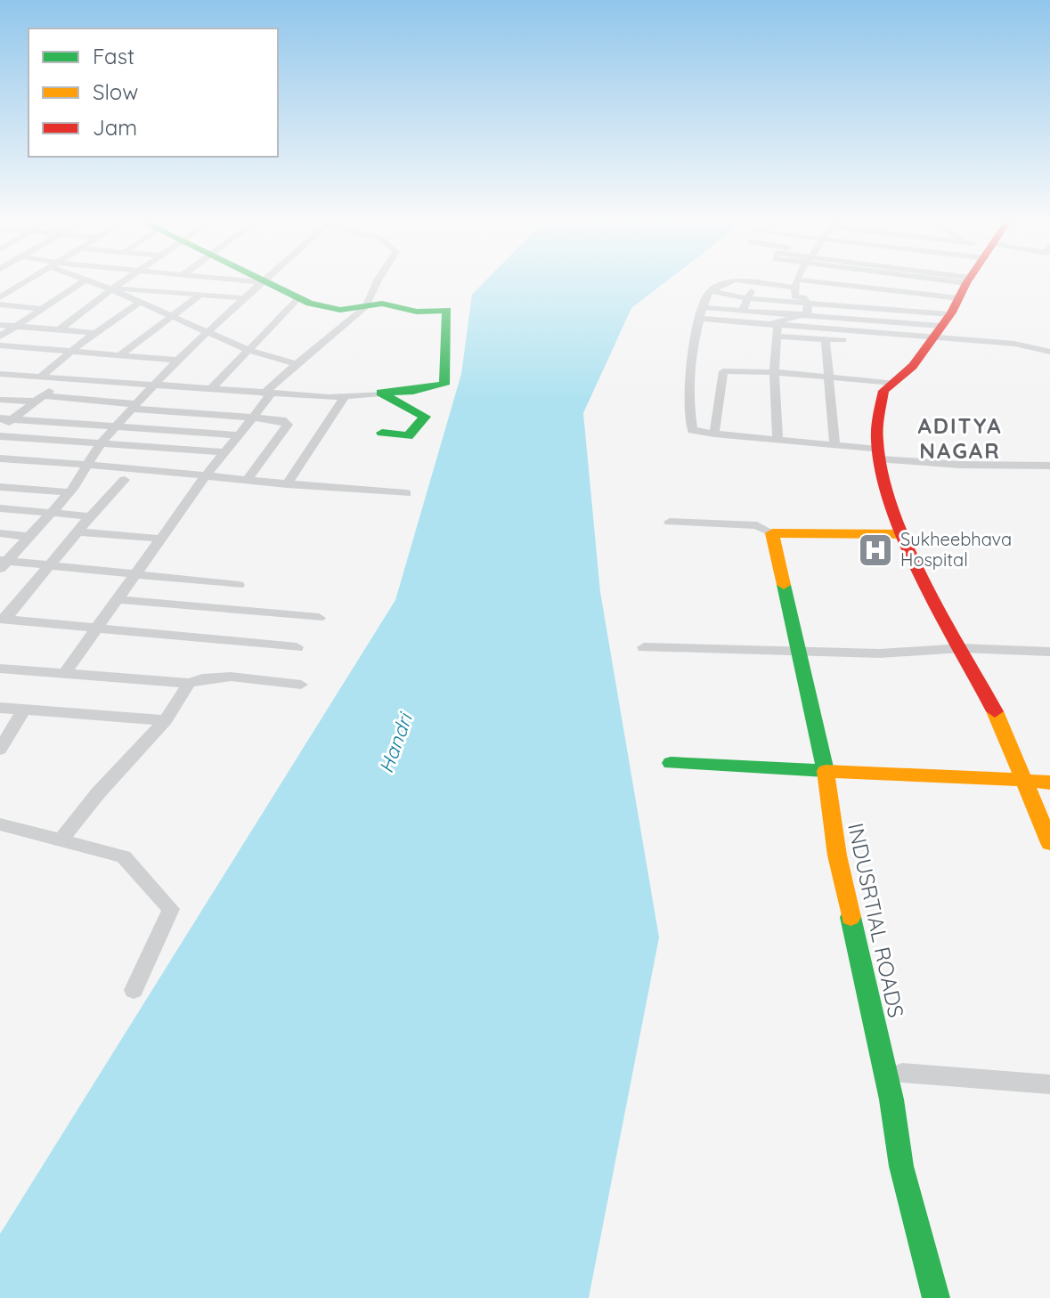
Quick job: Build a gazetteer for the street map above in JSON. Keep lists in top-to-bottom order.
{
  "streets": {
    "street": ["INDUSRTIAL ROADS"]
  },
  "districts": ["ADITYA NAGAR"],
  "water": ["Handri"],
  "places": {
    "hospital": ["Sukheebhava Hospital"]
  },
  "legend": ["Fast", "Slow", "Jam"]
}
